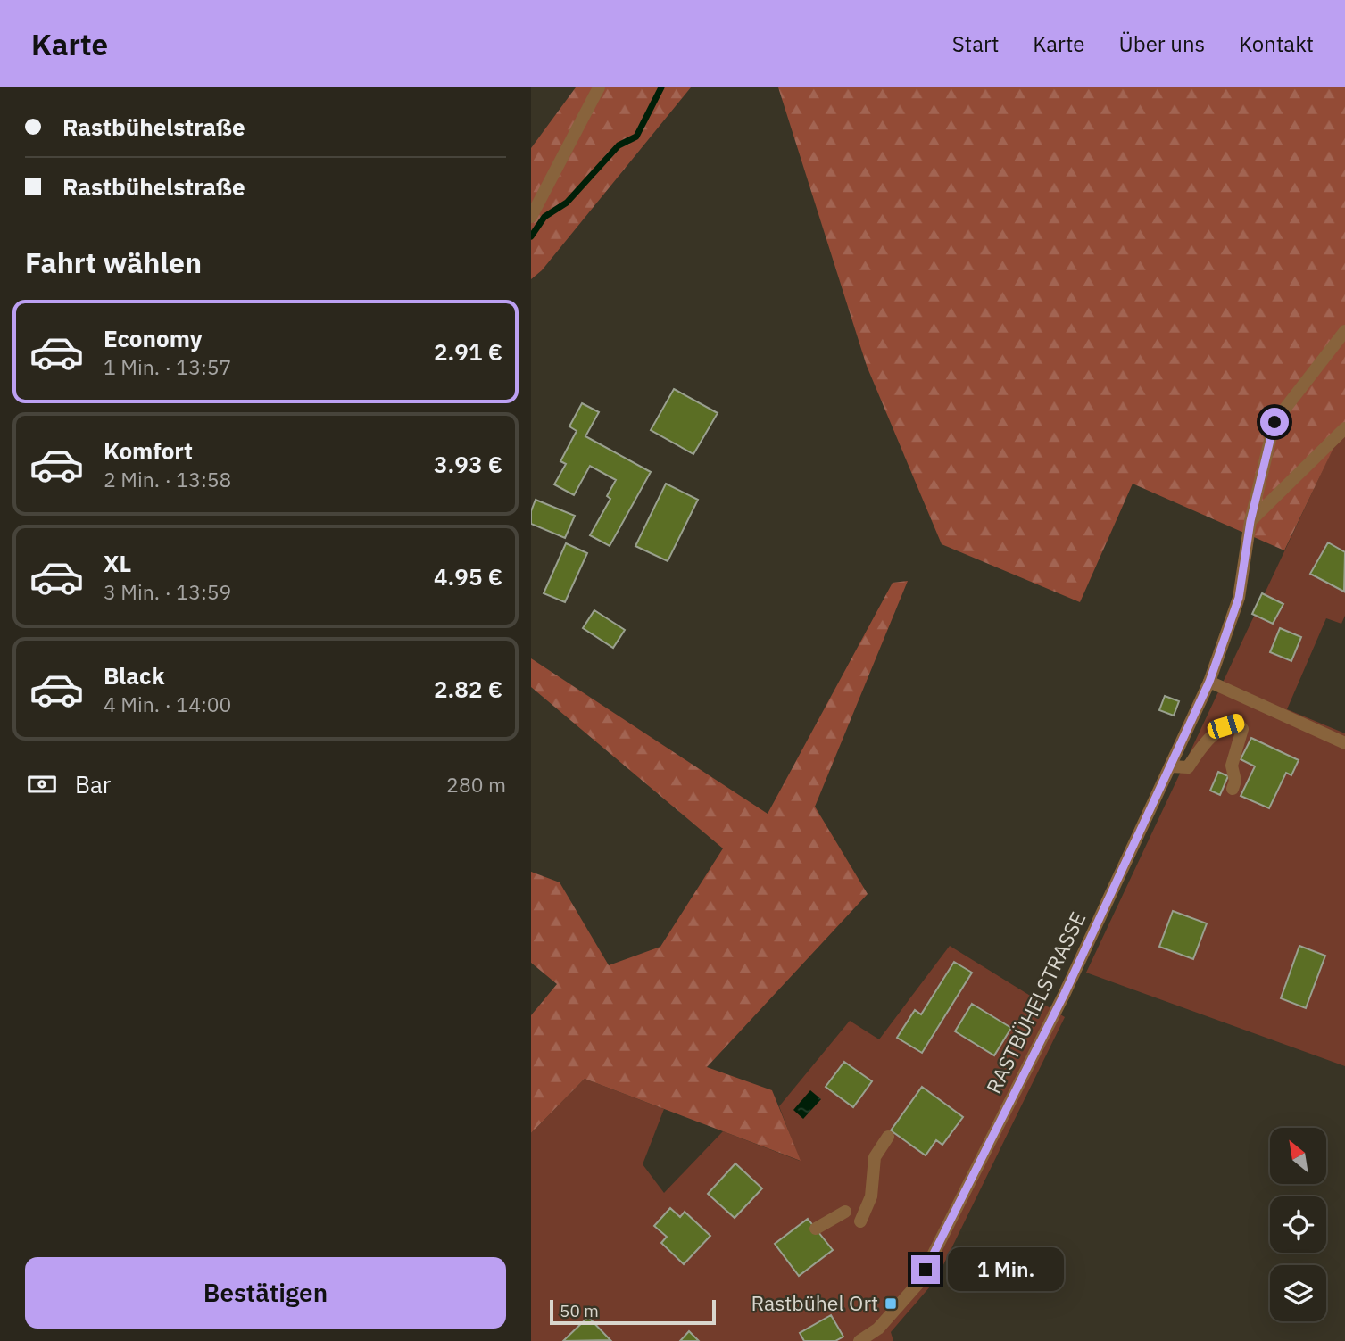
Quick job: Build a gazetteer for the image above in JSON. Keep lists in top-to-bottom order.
{
  "streets": {
    "street": ["RASTBÜHELSTRASSE"]
  },
  "places": {
    "transit": ["Rastbühel Ort"]
  },
  "scale_bar": "50 m",
  "north": "top left",
  "page": {
    "header": "Karte",
    "nav": [
      "Start",
      "Karte",
      "Über uns",
      "Kontakt"
    ],
    "banner": ["Rastbühelstraße", "Rastbühelstraße"],
    "heading": "Fahrt wählen",
    "list": [
      {
        "name": "Economy",
        "note": "1 Min. · 13:57",
        "value": "2.91 €"
      },
      {
        "name": "Komfort",
        "note": "2 Min. · 13:58",
        "value": "3.93 €"
      },
      {
        "name": "XL",
        "note": "3 Min. · 13:59",
        "value": "4.95 €"
      },
      {
        "name": "Black",
        "note": "4 Min. · 14:00",
        "value": "2.82 €"
      }
    ],
    "pay": ["Bar", "280 m"],
    "buttons": "Bestätigen",
    "bubble": "1 Min.",
    "scale": "50 m"
  }
}
